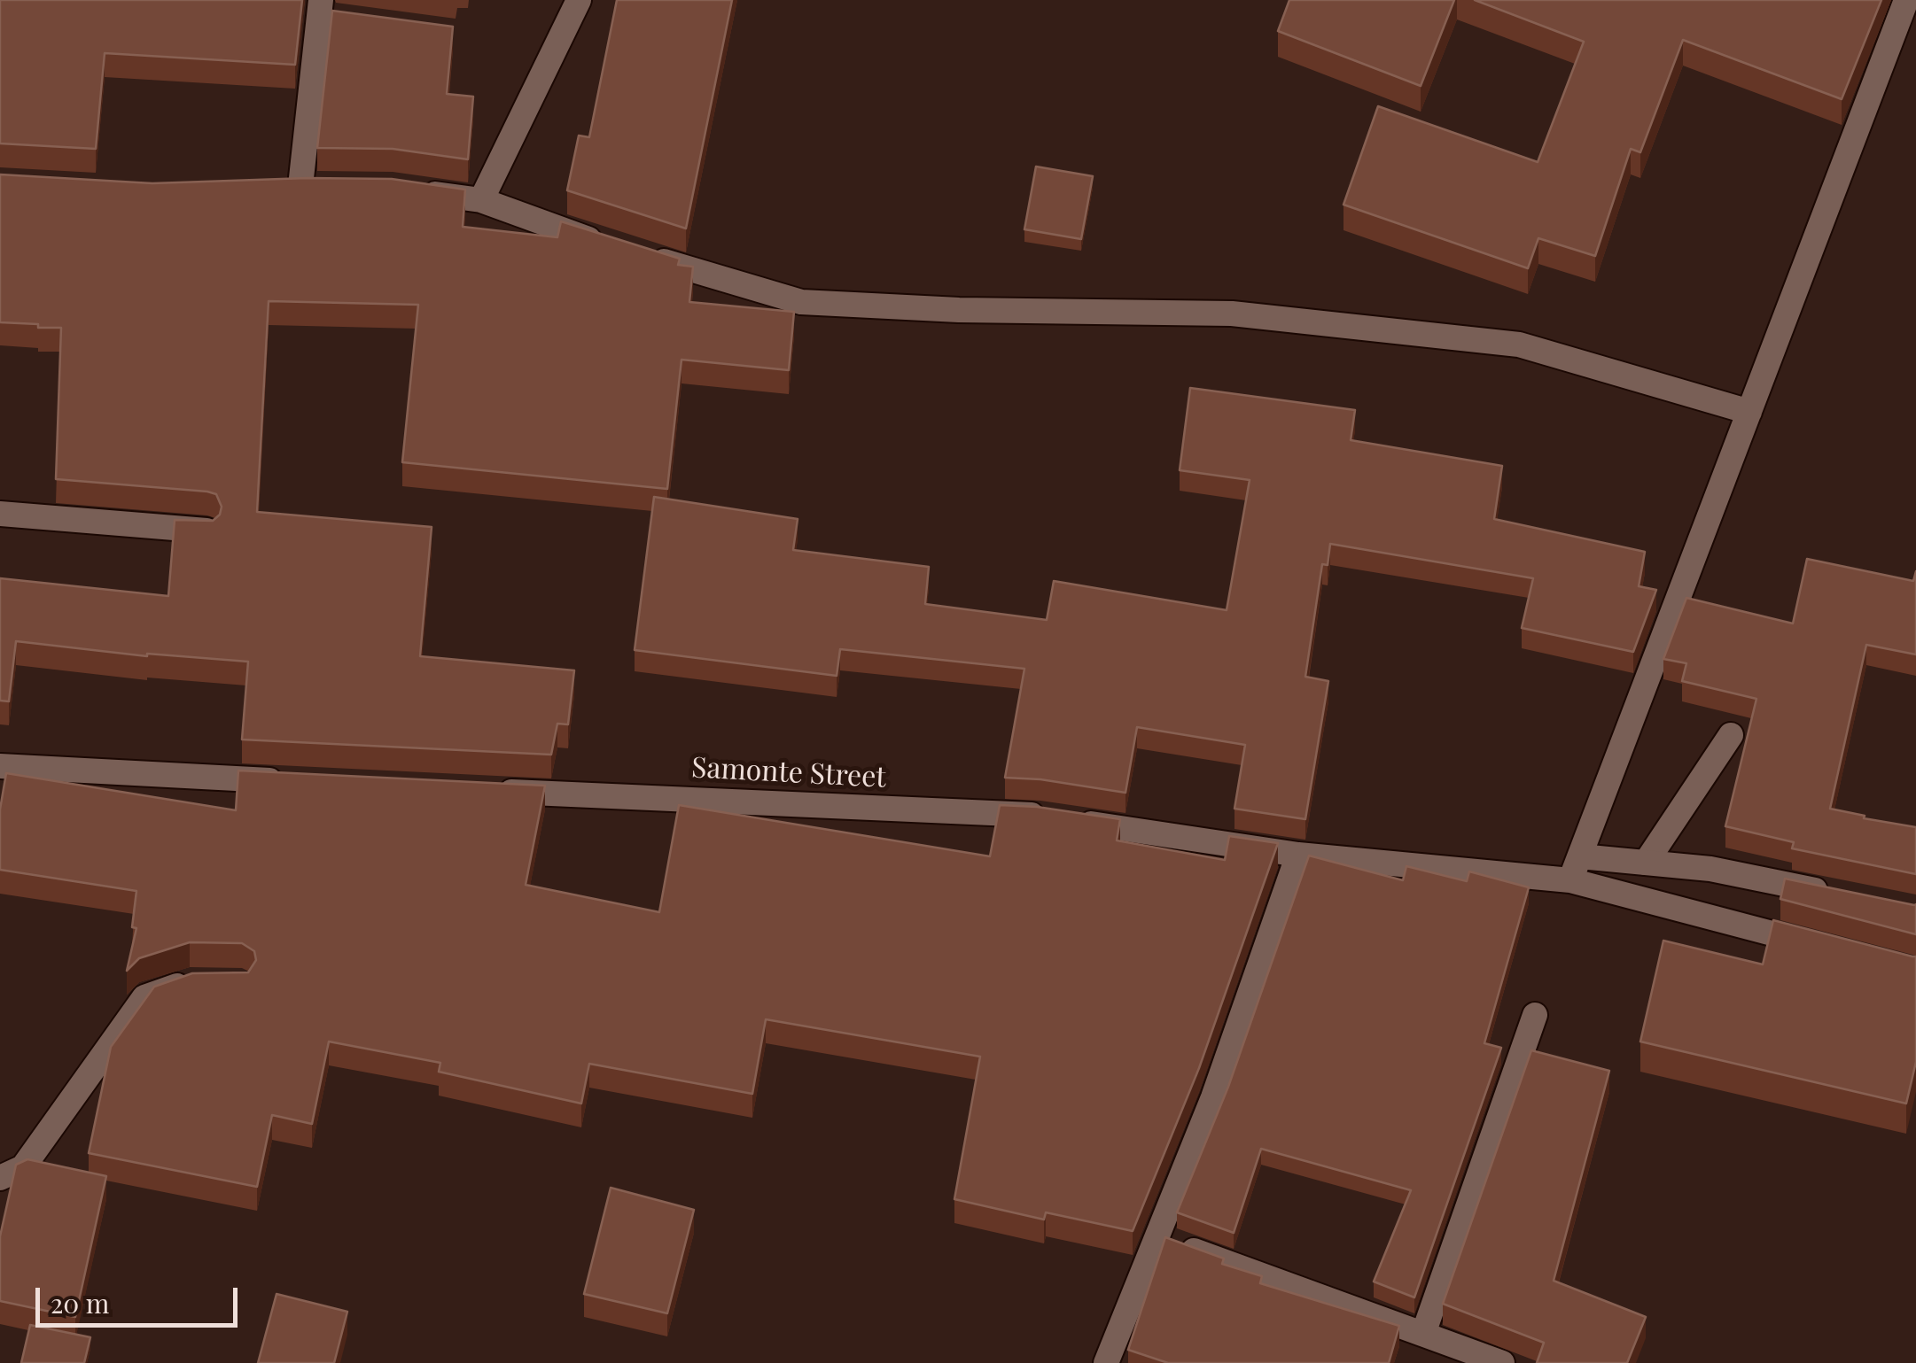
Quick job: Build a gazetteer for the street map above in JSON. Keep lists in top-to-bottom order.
{
  "streets": {
    "street": ["Samonte Street"]
  },
  "scale_bar": "20 m"
}
